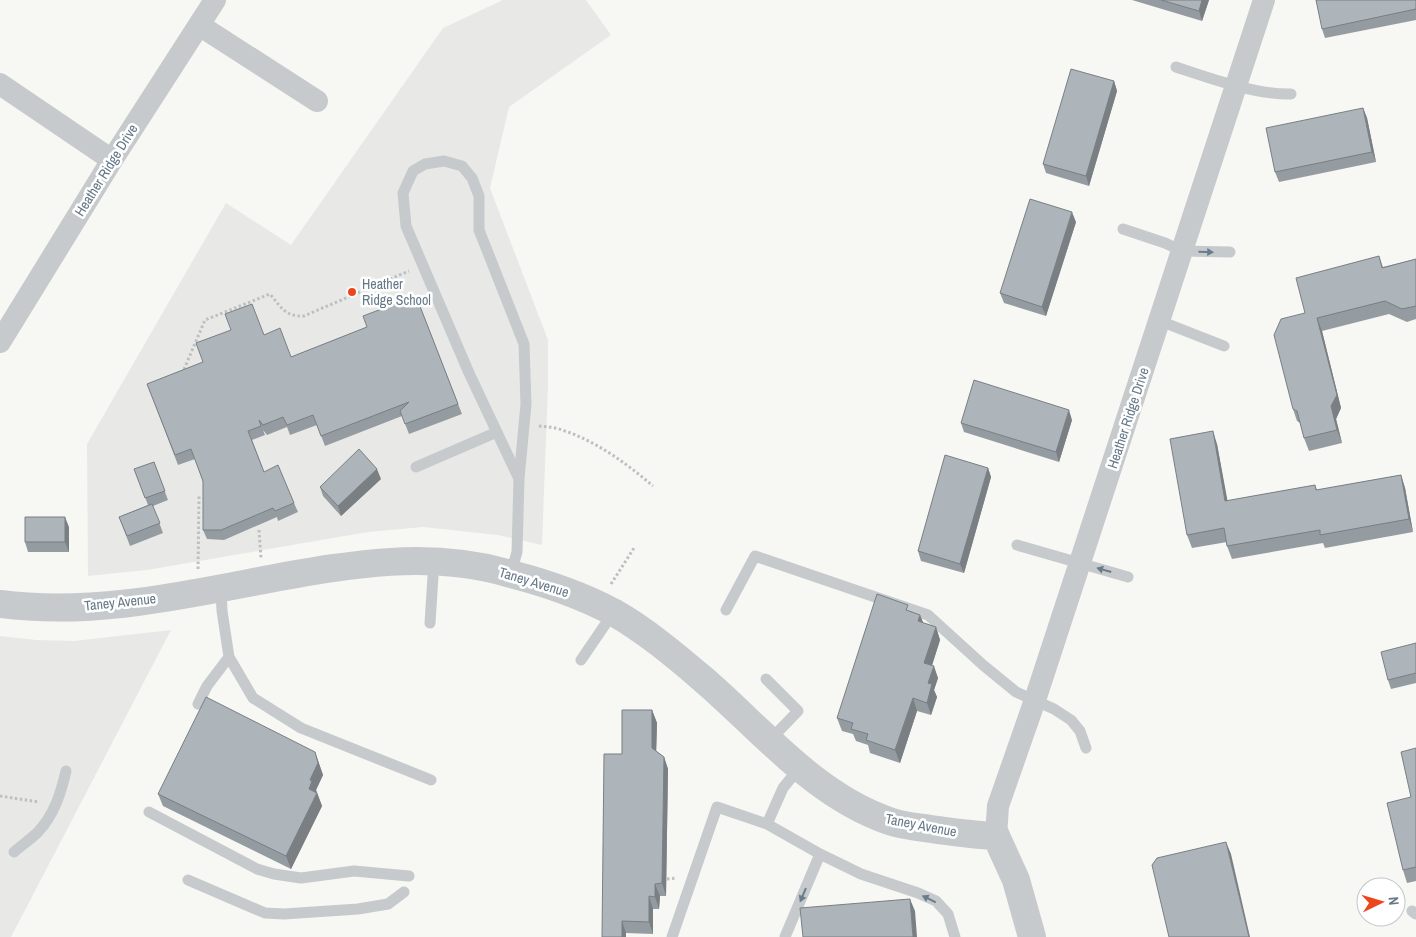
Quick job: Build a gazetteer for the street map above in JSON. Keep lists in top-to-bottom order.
{
  "streets": {
    "street": ["Heather Ridge Drive", "Taney Avenue"]
  },
  "crossings": [
    ["Heather Ridge Drive", "Taney Avenue"]
  ],
  "places": ["Heather Ridge School"],
  "north": "right"
}
